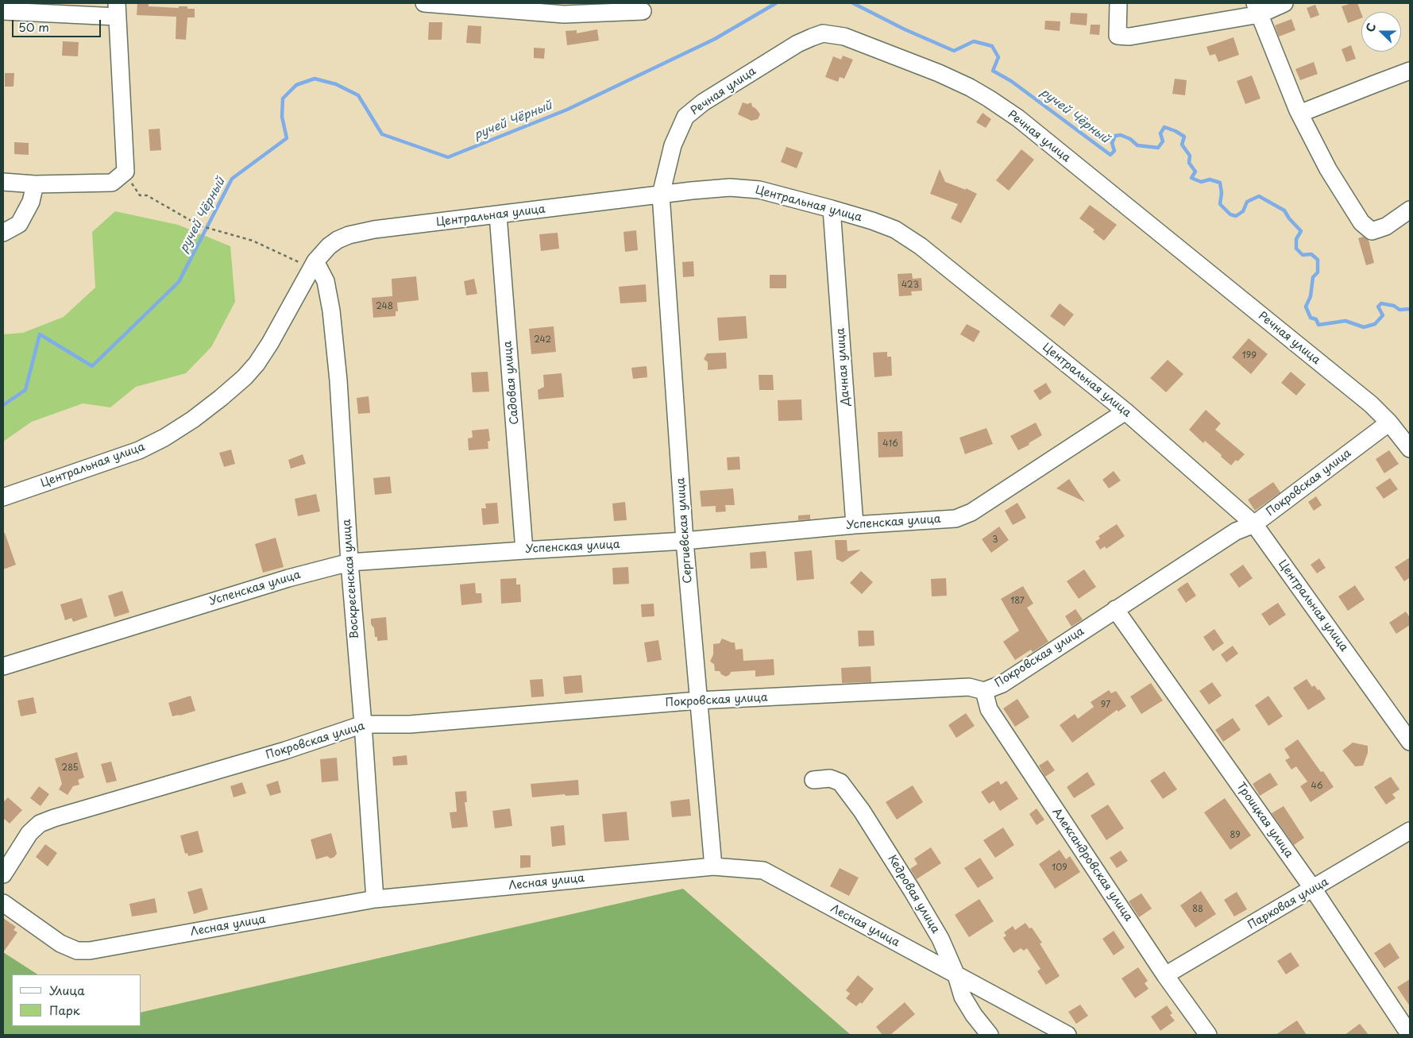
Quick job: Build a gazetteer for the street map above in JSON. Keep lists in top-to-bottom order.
{
  "streets": {
    "street": [
      "Речная улица",
      "Центральная улица",
      "Дачная улица",
      "Садовая улица",
      "Покровская улица",
      "Успенская улица",
      "Сергиевская улица",
      "Воскресенская улица",
      "Троицкая улица",
      "Александровская улица",
      "Лесная улица",
      "Кедровая улица",
      "Парковая улица"
    ]
  },
  "crossings": [
    ["Речная улица", "Центральная улица"],
    ["Речная улица", "Покровская улица"],
    ["Речная улица", "Сергиевская улица"],
    ["Центральная улица", "Дачная улица"],
    ["Центральная улица", "Садовая улица"],
    ["Центральная улица", "Покровская улица"],
    ["Центральная улица", "Успенская улица"],
    ["Центральная улица", "Сергиевская улица"],
    ["Центральная улица", "Воскресенская улица"],
    ["Дачная улица", "Успенская улица"],
    ["Садовая улица", "Успенская улица"],
    ["Покровская улица", "Сергиевская улица"],
    ["Покровская улица", "Воскресенская улица"],
    ["Покровская улица", "Троицкая улица"],
    ["Покровская улица", "Александровская улица"],
    ["Успенская улица", "Сергиевская улица"],
    ["Успенская улица", "Воскресенская улица"],
    ["Сергиевская улица", "Лесная улица"],
    ["Воскресенская улица", "Лесная улица"],
    ["Троицкая улица", "Парковая улица"],
    ["Александровская улица", "Парковая улица"],
    ["Лесная улица", "Кедровая улица"]
  ],
  "water": ["ручей Чёрный"],
  "house_numbers": [
    "423",
    "248",
    "242",
    "199",
    "416",
    "3",
    "187",
    "97",
    "285",
    "46",
    "89",
    "109",
    "88"
  ],
  "legend": ["Улица", "Парк"],
  "scale_bar": "50 m",
  "north": "left"
}
